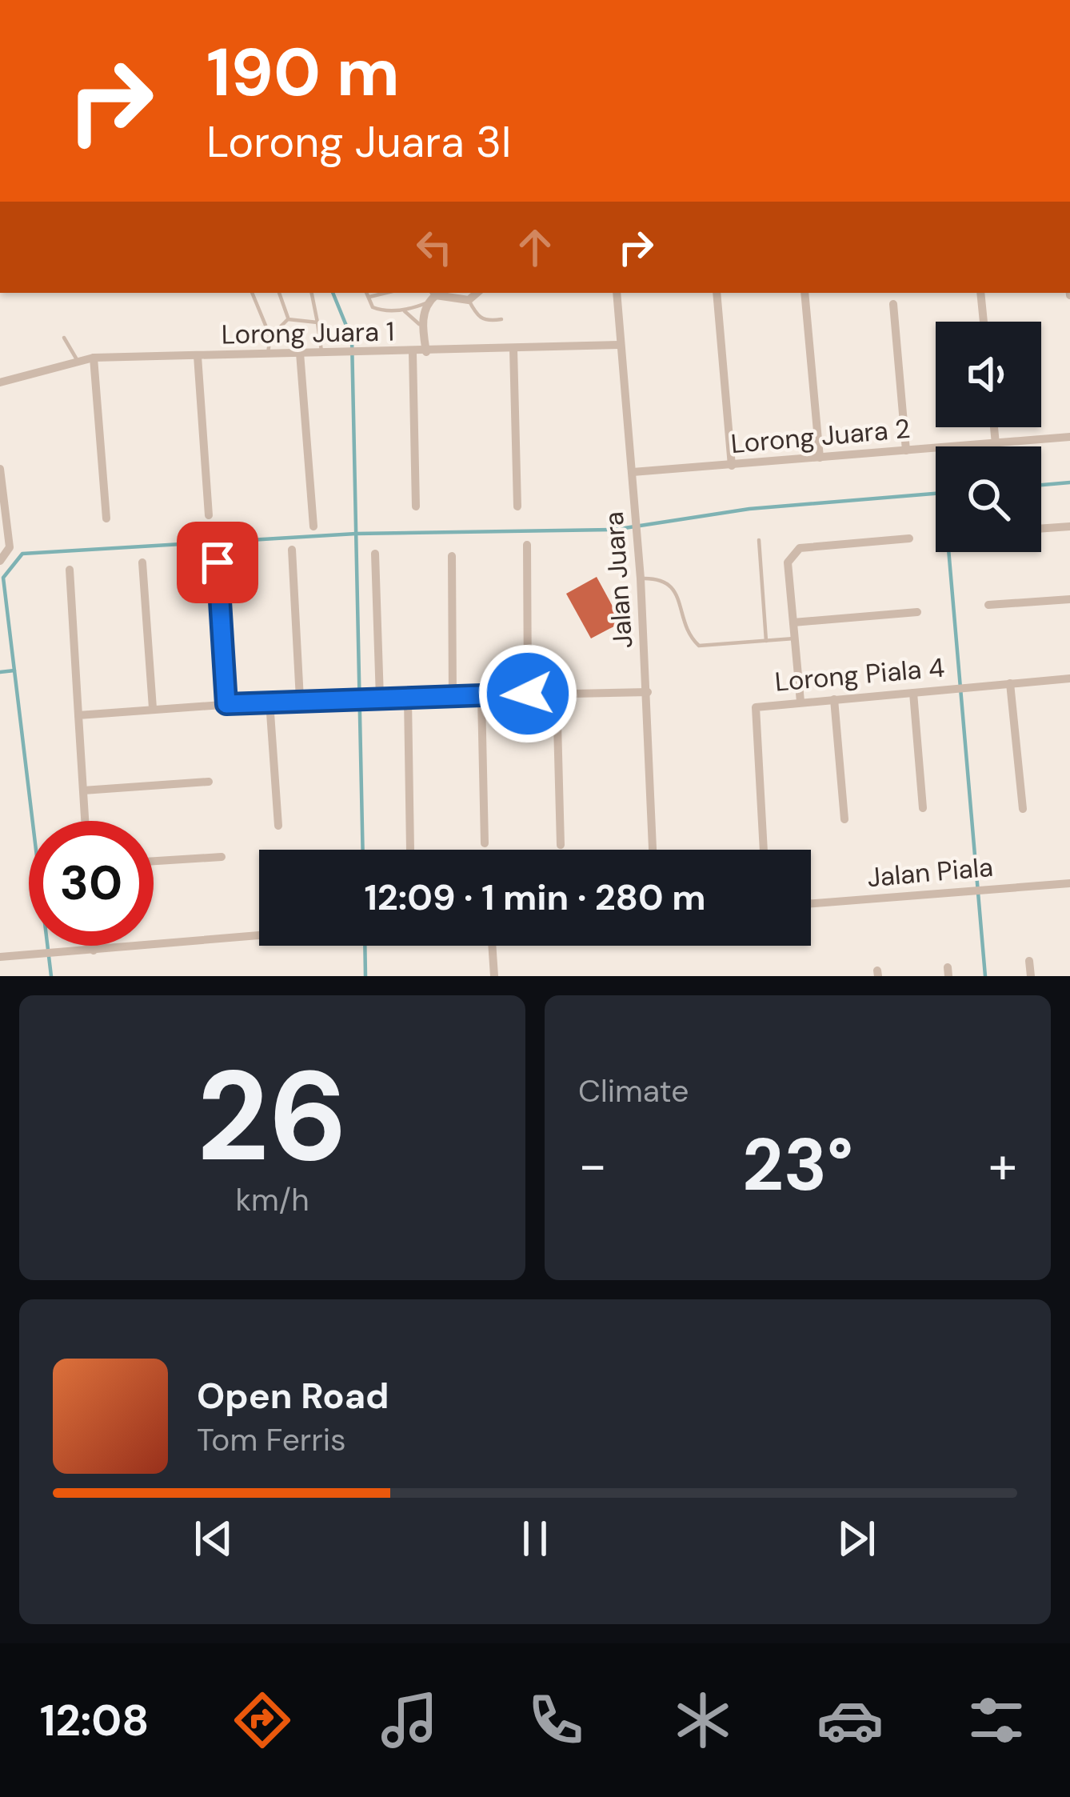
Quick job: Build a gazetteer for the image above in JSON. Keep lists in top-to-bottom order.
{
  "streets": {
    "street": [
      "Lorong Juara 1",
      "Lorong Juara 2",
      "Jalan Juara",
      "Lorong Piala 4",
      "Jalan Piala"
    ]
  },
  "crossings": [
    ["Lorong Juara 1", "Jalan Juara"],
    ["Lorong Juara 2", "Jalan Juara"]
  ],
  "page": {
    "turn": ["190 m", "Lorong Juara 3I"],
    "limit": "30",
    "trip": "12:09 · 1 min · 280 m",
    "tile": [
      ["26", "km/h"],
      "Climate"
    ],
    "heat": ["−", "23°", "+"],
    "song": ["Open Road", "Tom Ferris"],
    "tabs": "12:08"
  }
}
